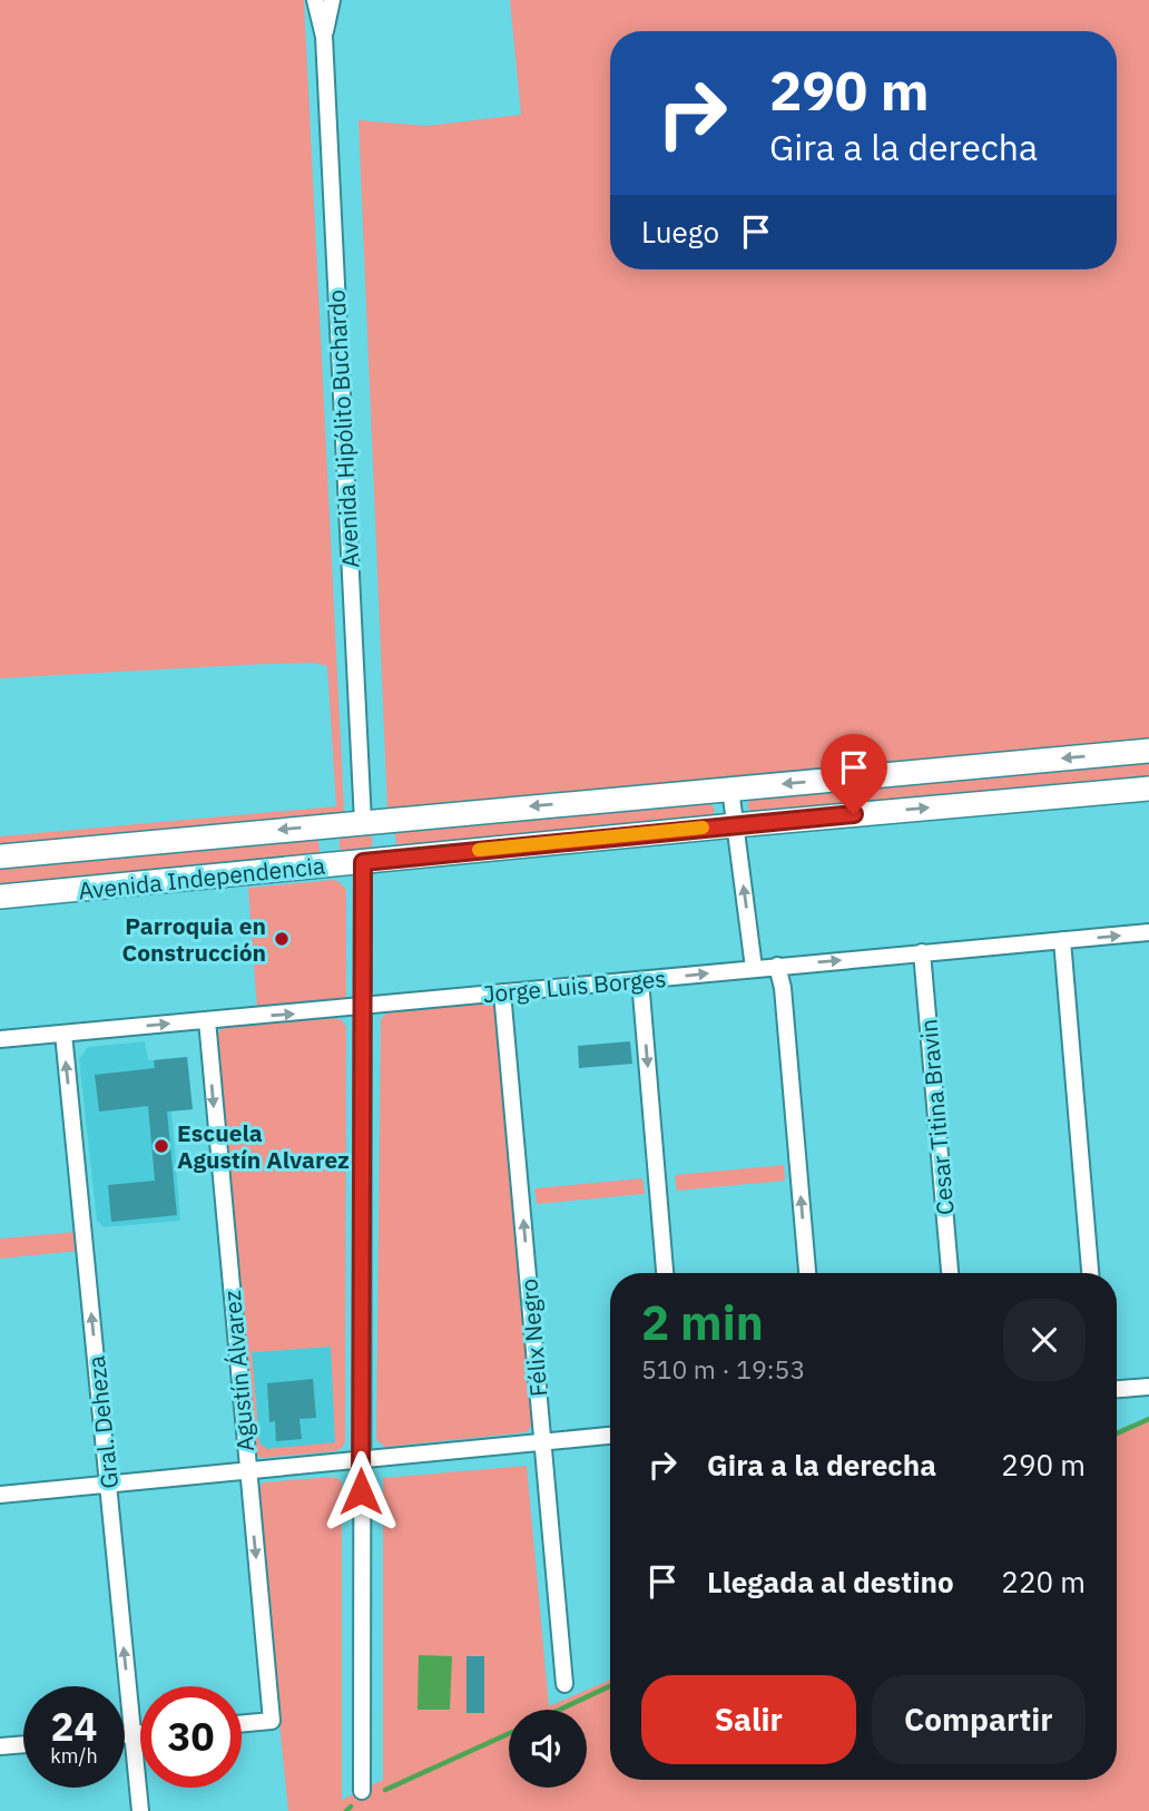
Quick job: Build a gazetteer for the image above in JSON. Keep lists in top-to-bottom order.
{
  "streets": {
    "main road": ["Avenida Independencia"],
    "street": [
      "Avenida Hipólito Buchardo",
      "Jorge Luis Borges",
      "Cesar Titina Bravin",
      "Félix Negro",
      "Agustín Álvarez",
      "Gral. Deheza"
    ]
  },
  "crossings": [
    ["Avenida Hipólito Buchardo", "Avenida Independencia"],
    ["Jorge Luis Borges", "Cesar Titina Bravin"],
    ["Jorge Luis Borges", "Félix Negro"],
    ["Jorge Luis Borges", "Agustín Álvarez"],
    ["Jorge Luis Borges", "Gral. Deheza"]
  ],
  "one_way": ["Jorge Luis Borges", "Gral. Deheza"],
  "places": ["Parroquia en Construcción", "Escuela Agustín Alvarez"],
  "page": {
    "turn": ["290 m", "Gira a la derecha"],
    "then": "Luego",
    "heading": ["2 min", "510 m · 19:53"],
    "list": [
      {
        "name": "Gira a la derecha",
        "value": "290 m"
      },
      {
        "name": "Llegada al destino",
        "value": "220 m"
      }
    ],
    "buttons": ["Salir", "Compartir"],
    "speed": "24 km/h",
    "limit": "30"
  }
}
